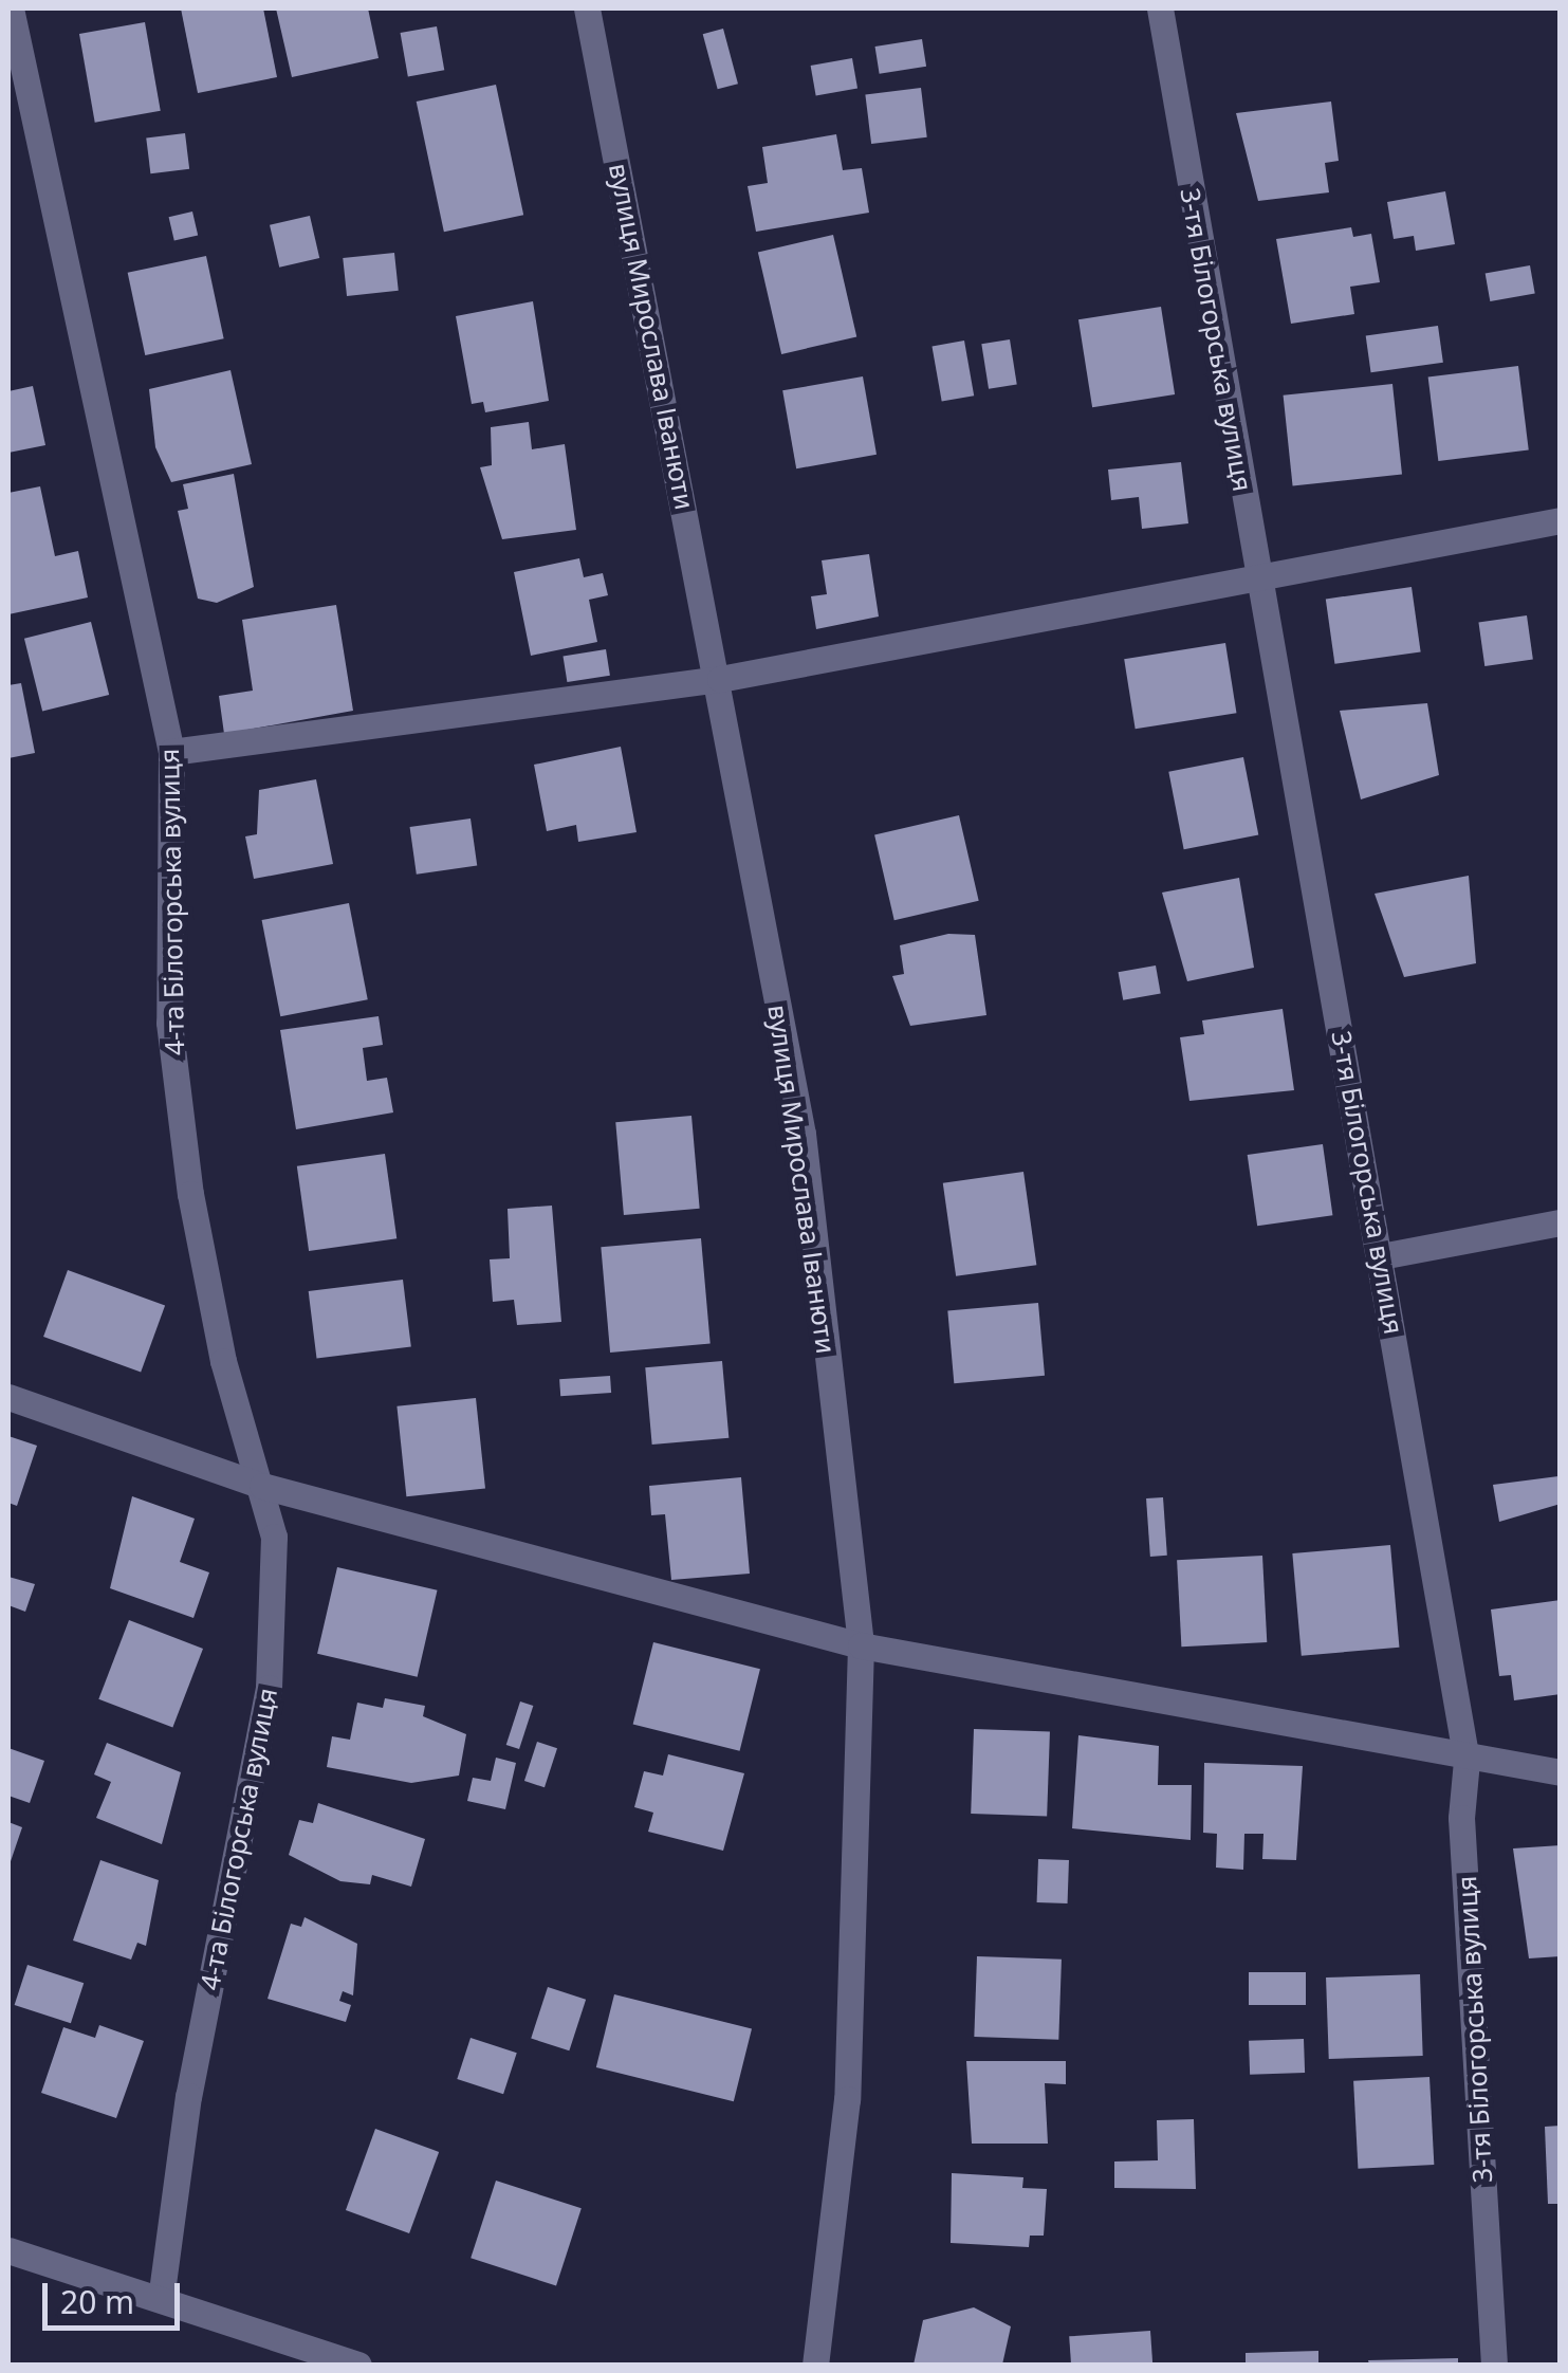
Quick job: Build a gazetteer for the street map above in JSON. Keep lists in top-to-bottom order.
{
  "streets": {
    "street": ["вулиця Мирослава Іванюти", "3-тя Білогорська вулиця", "4-та Білогорська вулиця"]
  },
  "scale_bar": "20 m"
}
